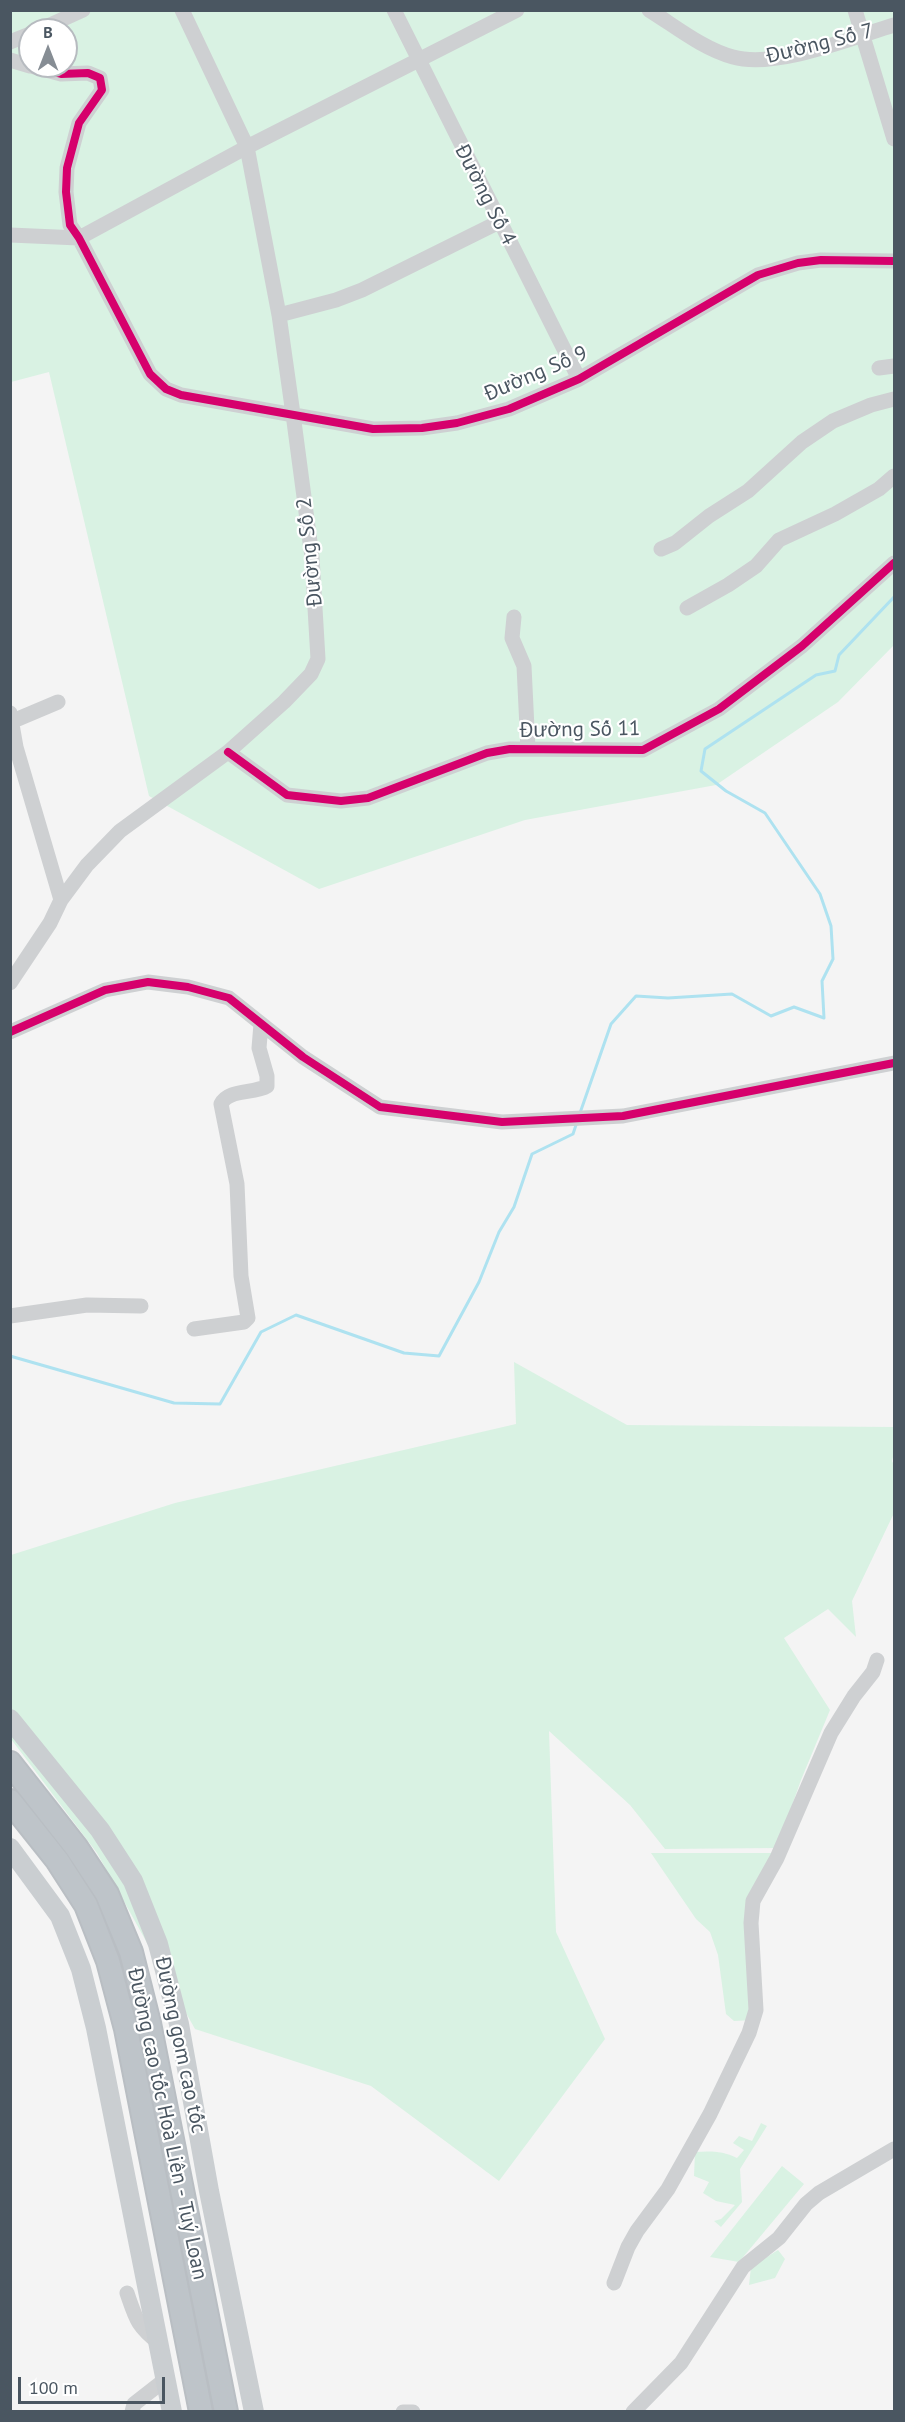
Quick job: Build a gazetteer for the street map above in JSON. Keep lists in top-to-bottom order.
{
  "streets": {
    "highway": ["Đường cao tốc Hoà Liên - Tuý Loan"],
    "main road": ["Đường gom cao tốc"],
    "street": [
      "Đường Số 7",
      "Đường Số 4",
      "Đường Số 9",
      "Đường Số 2",
      "Đường Số 11"
    ]
  },
  "crossings": [
    ["Đường Số 4", "Đường Số 9"],
    ["Đường Số 9", "Đường Số 2"],
    ["Đường Số 2", "Đường Số 11"]
  ],
  "scale_bar": "100 m",
  "north": "top"
}
